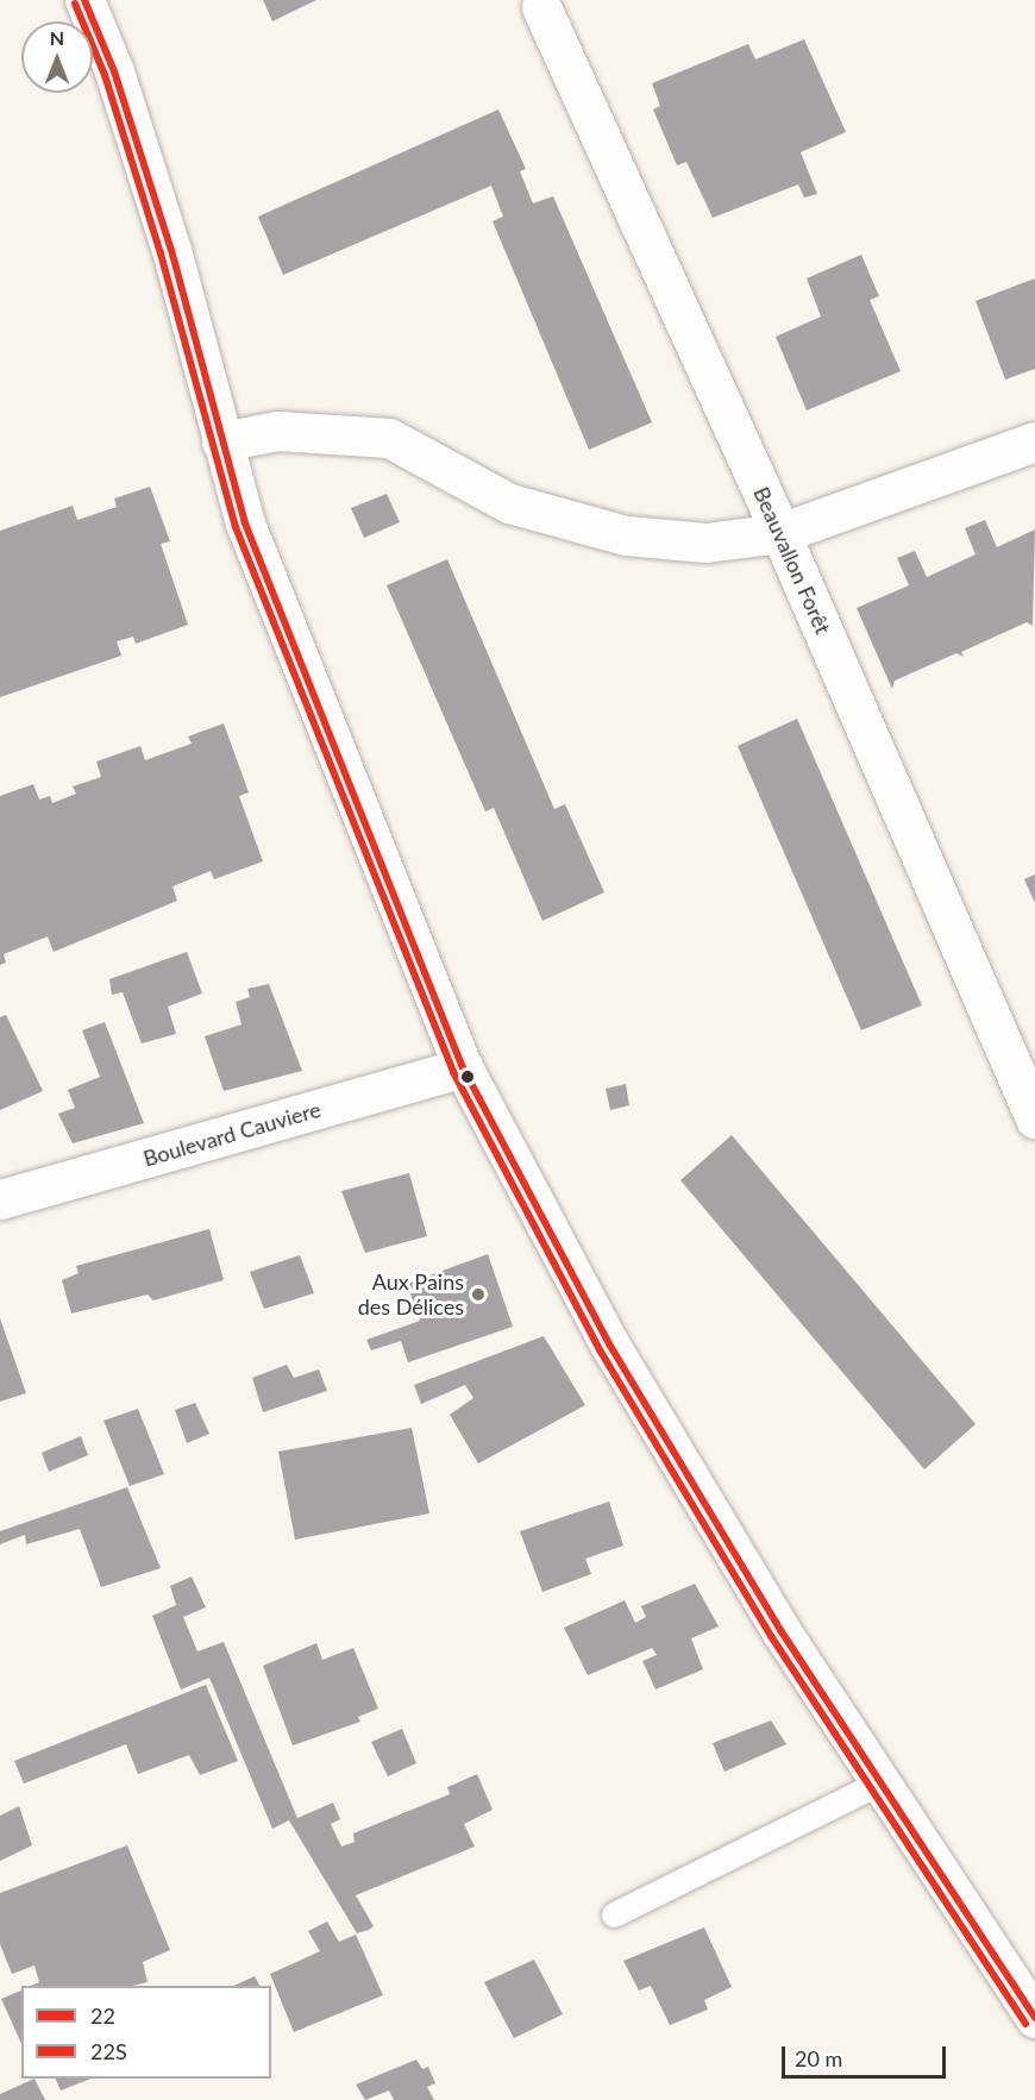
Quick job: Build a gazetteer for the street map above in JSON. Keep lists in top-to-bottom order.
{
  "streets": {
    "street": ["Beauvallon Forêt", "Boulevard Cauviere"]
  },
  "places": ["Aux Pains des Délices"],
  "lines": ["transit line 22", "transit line 22S"],
  "legend": ["22", "22S"],
  "scale_bar": "20 m",
  "north": "top"
}
